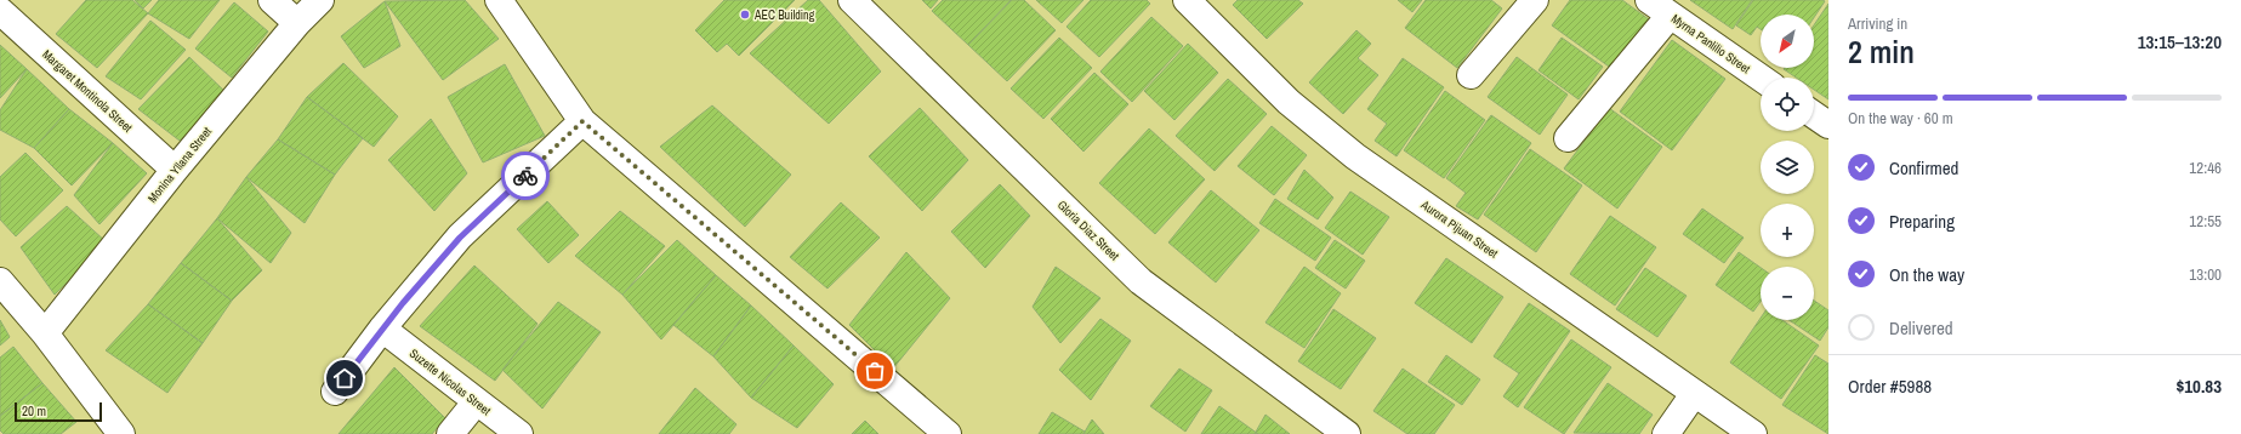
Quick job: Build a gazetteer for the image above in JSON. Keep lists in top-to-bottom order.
{
  "streets": {
    "street": [
      "Myrna Panlilio Street",
      "Margaret Montinola Street",
      "Monina Yllana Street",
      "Aurora Pijuan Street",
      "Gloria Diaz Street",
      "Suzette Nicolas Street"
    ]
  },
  "crossings": [
    ["Margaret Montinola Street", "Monina Yllana Street"]
  ],
  "places": ["AEC Building"],
  "scale_bar": "20 m",
  "north": "bottom left",
  "page": {
    "heading": ["2 min", "Arriving in", "13:15–13:20"],
    "panel": ["Order #5988", "$10.83"],
    "map_buttons": ["+", "−"],
    "bar": "On the way · 60 m",
    "list": [
      ["Confirmed", "12:46"],
      ["Preparing", "12:55"],
      ["On the way", "13:00"],
      "Delivered"
    ],
    "scale": "20 m"
  }
}
